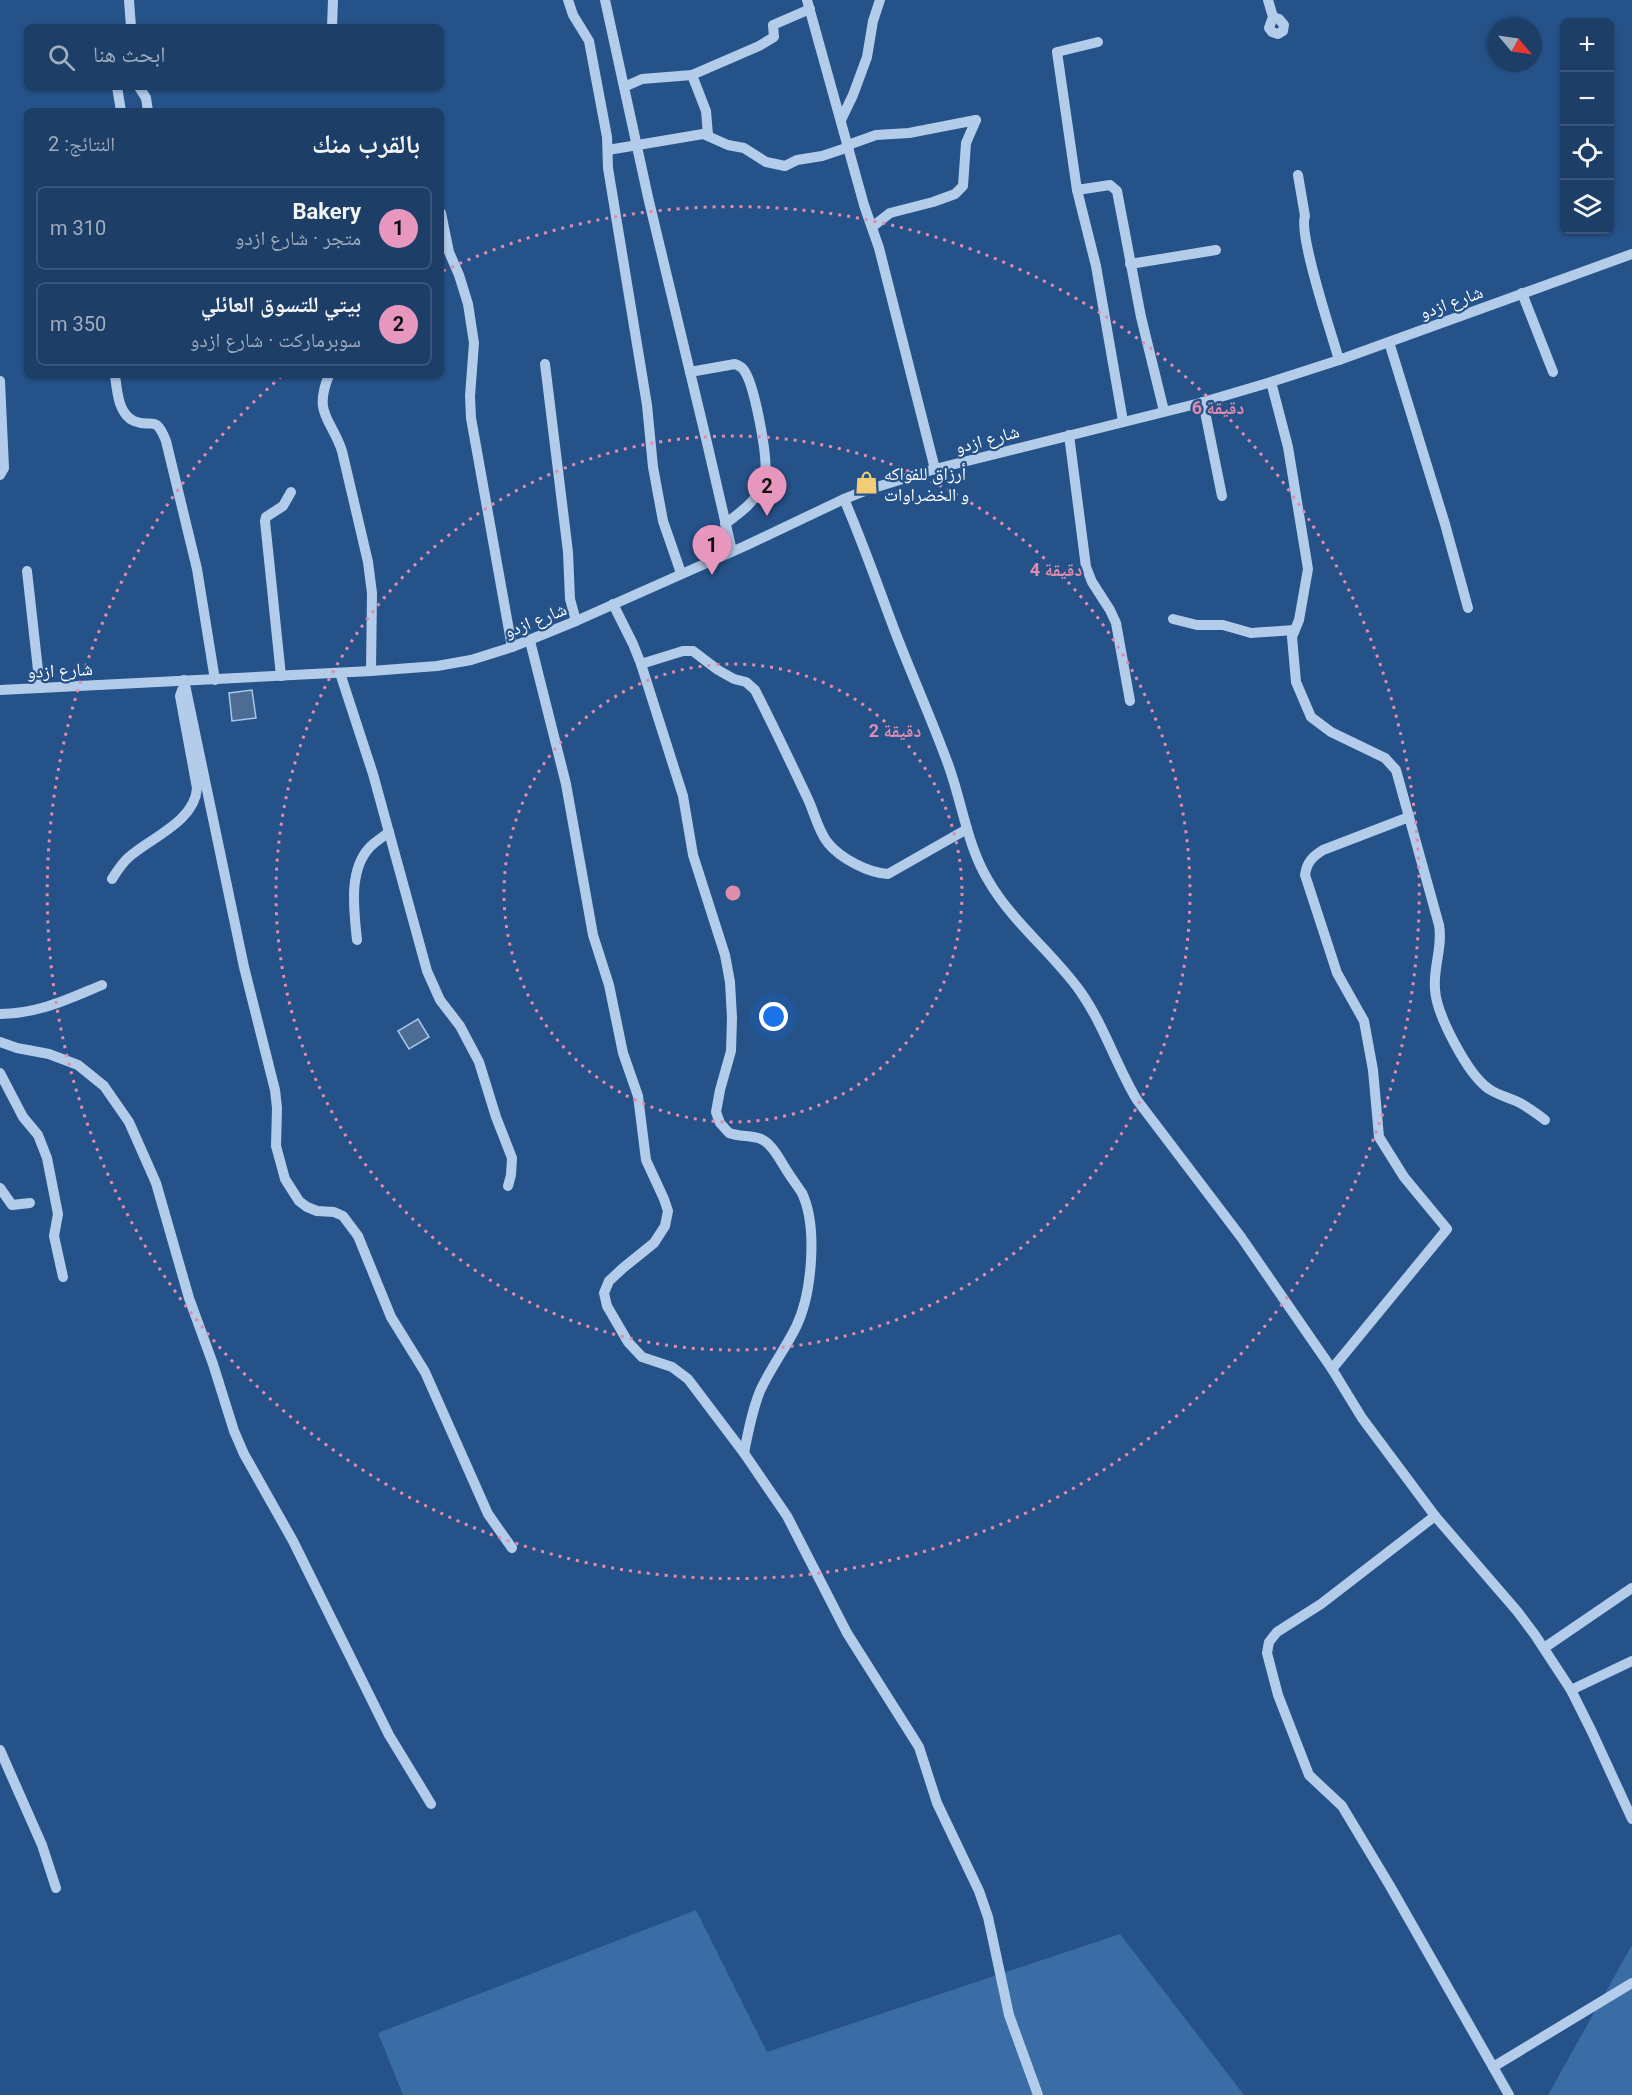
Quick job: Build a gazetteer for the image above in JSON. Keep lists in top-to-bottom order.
{
  "streets": {
    "street": ["شارع ازدو"]
  },
  "places": {
    "shop": ["أرزاق للفواكه و الخضراوات"]
  },
  "north": "bottom right",
  "page": {
    "map_buttons": ["+", "−"],
    "search": "ابحث هنا",
    "heading": ["بالقرب منك", "النتائج: 2"],
    "list": [
      {
        "mark": "1",
        "name": "Bakery",
        "note": "متجر · شارع ازدو",
        "value": "310 m"
      },
      {
        "mark": "2",
        "name": "بيتي للتسوق العائلي",
        "note": "سوبرماركت · شارع ازدو",
        "value": "350 m"
      }
    ],
    "pins": ["2", "1"]
  },
  "rings": ["6 دقيقة", "4 دقيقة", "2 دقيقة"]
}
